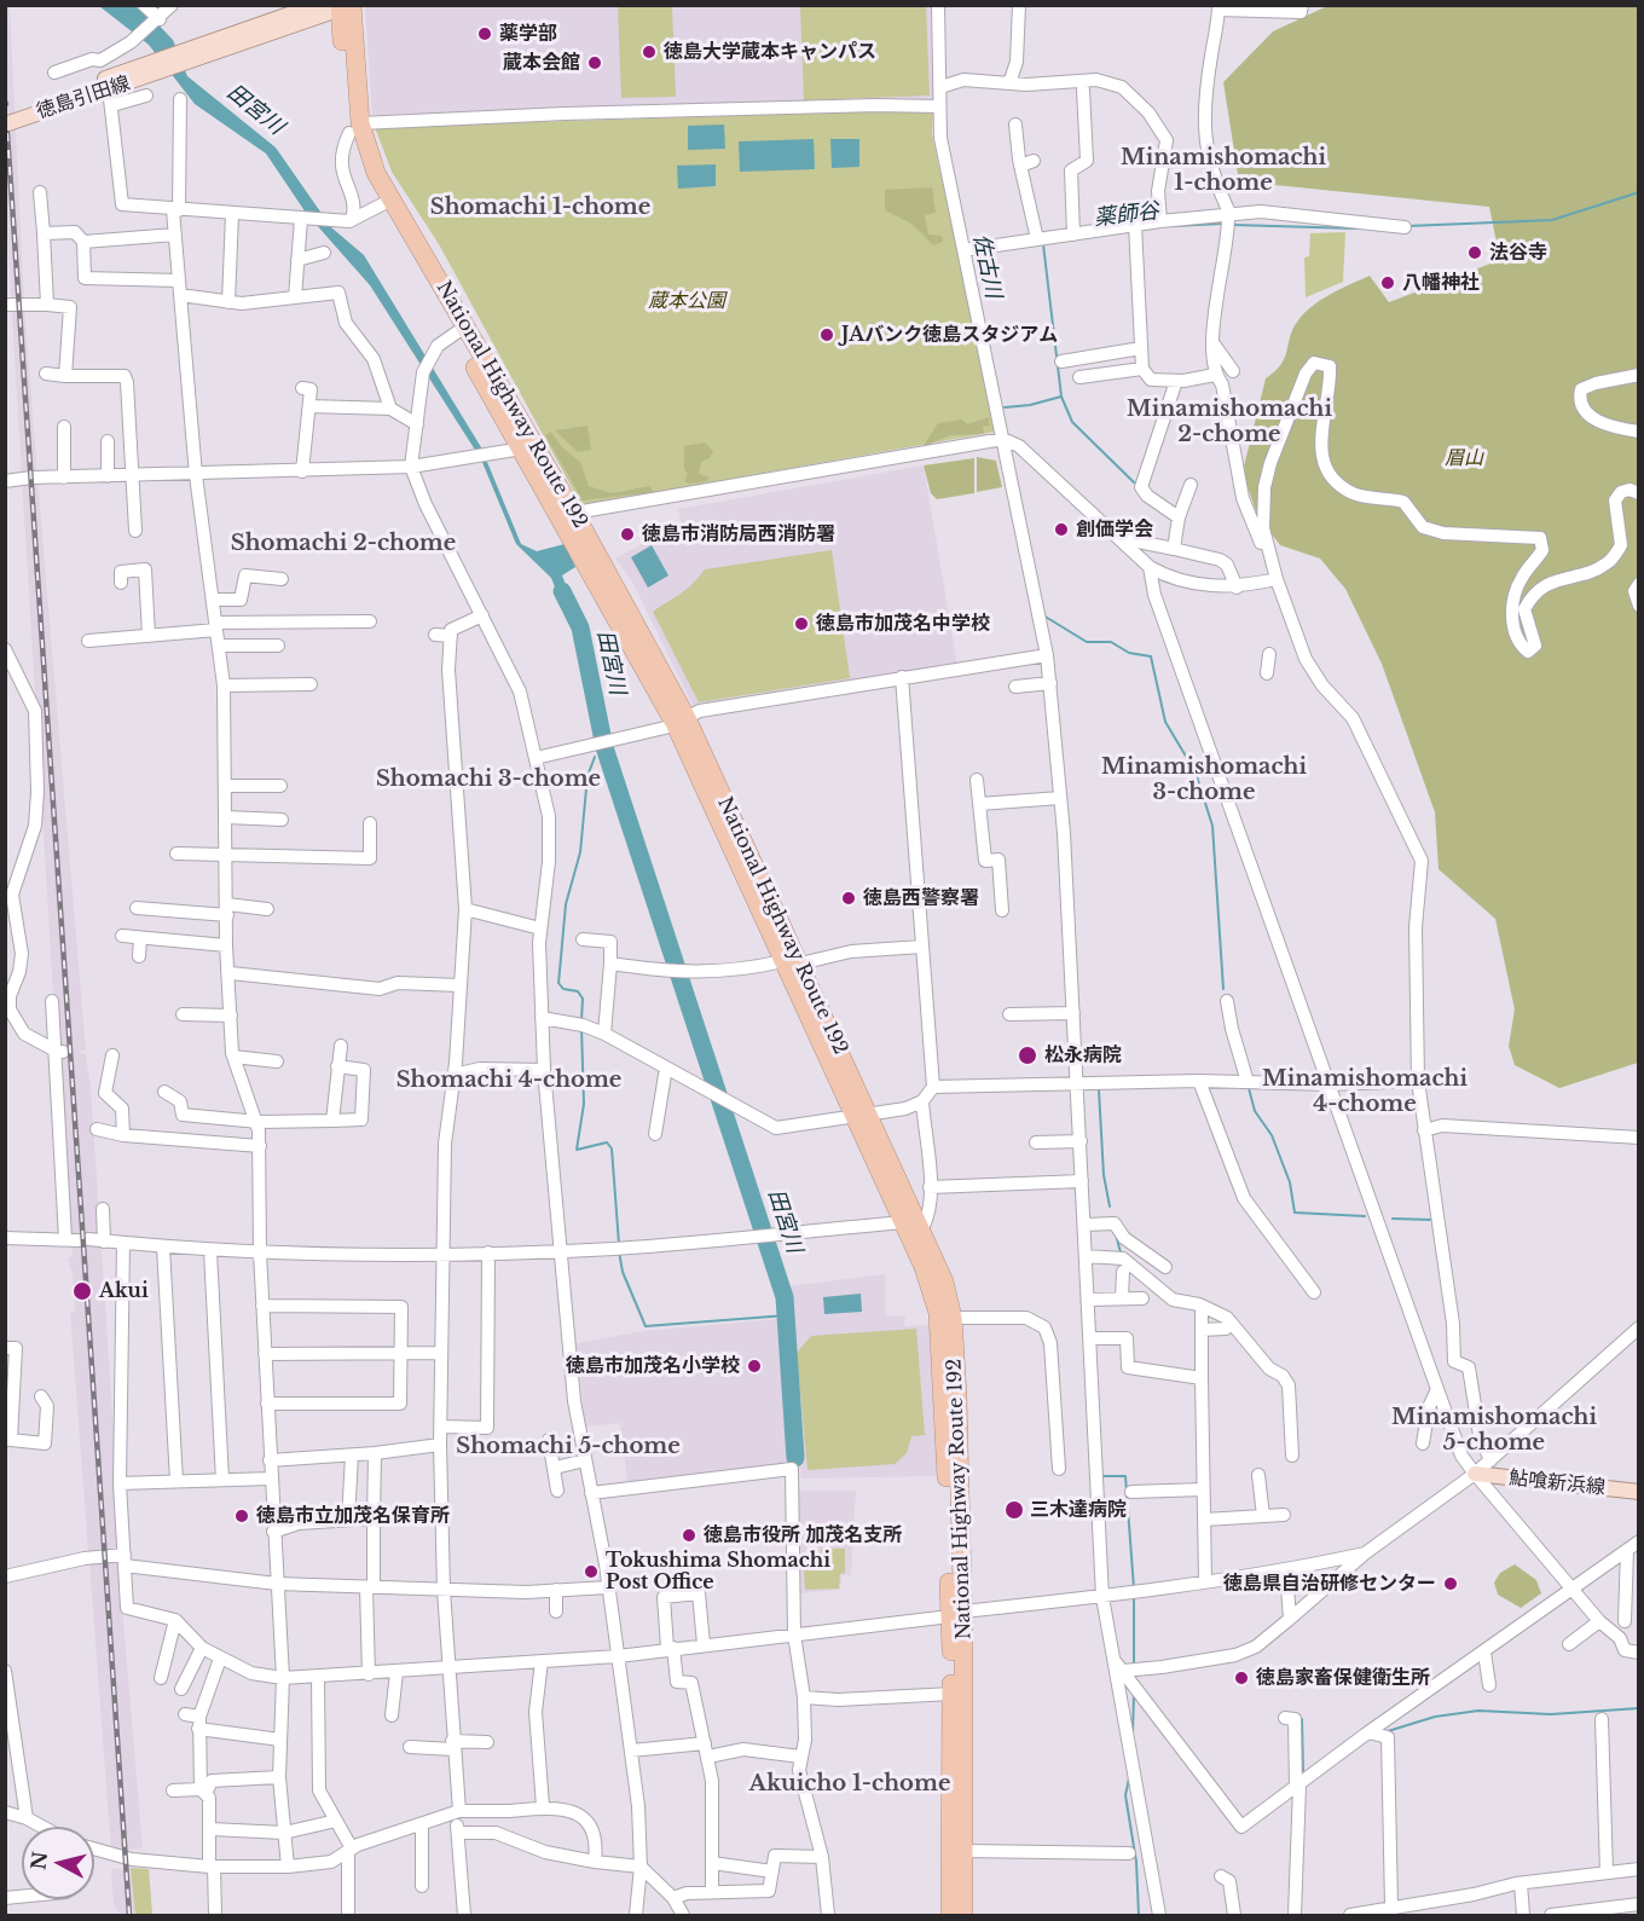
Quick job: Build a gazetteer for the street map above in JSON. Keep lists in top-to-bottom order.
{
  "streets": {
    "highway": ["National Highway Route 192"],
    "main road": ["徳島引田線", "鮎喰新浜線"]
  },
  "districts": [
    "Minamishomachi 1-chome",
    "Shomachi 1-chome",
    "Minamishomachi 2-chome",
    "Shomachi 2-chome",
    "Minamishomachi 3-chome",
    "Shomachi 3-chome",
    "Minamishomachi 4-chome",
    "Shomachi 4-chome",
    "Minamishomachi 5-chome",
    "Shomachi 5-chome",
    "Akuicho 1-chome"
  ],
  "water": ["田宮川", "薬師谷", "佐古川"],
  "parks": ["蔵本公園", "眉山"],
  "places": [
    "薬学部",
    "徳島大学蔵本キャンパス",
    "蔵本会館",
    "法谷寺",
    "八幡神社",
    "JAバンク徳島スタジアム",
    "創価学会",
    "徳島市消防局西消防署",
    "徳島市加茂名中学校",
    "徳島西警察署",
    "松永病院",
    "Akui",
    "徳島市加茂名小学校",
    "三木達病院",
    "徳島市立加茂名保育所",
    "徳島市役所 加茂名支所",
    "Tokushima Shomachi Post Office",
    "徳島県自治研修センター",
    "徳島家畜保健衛生所"
  ],
  "north": "left"
}
